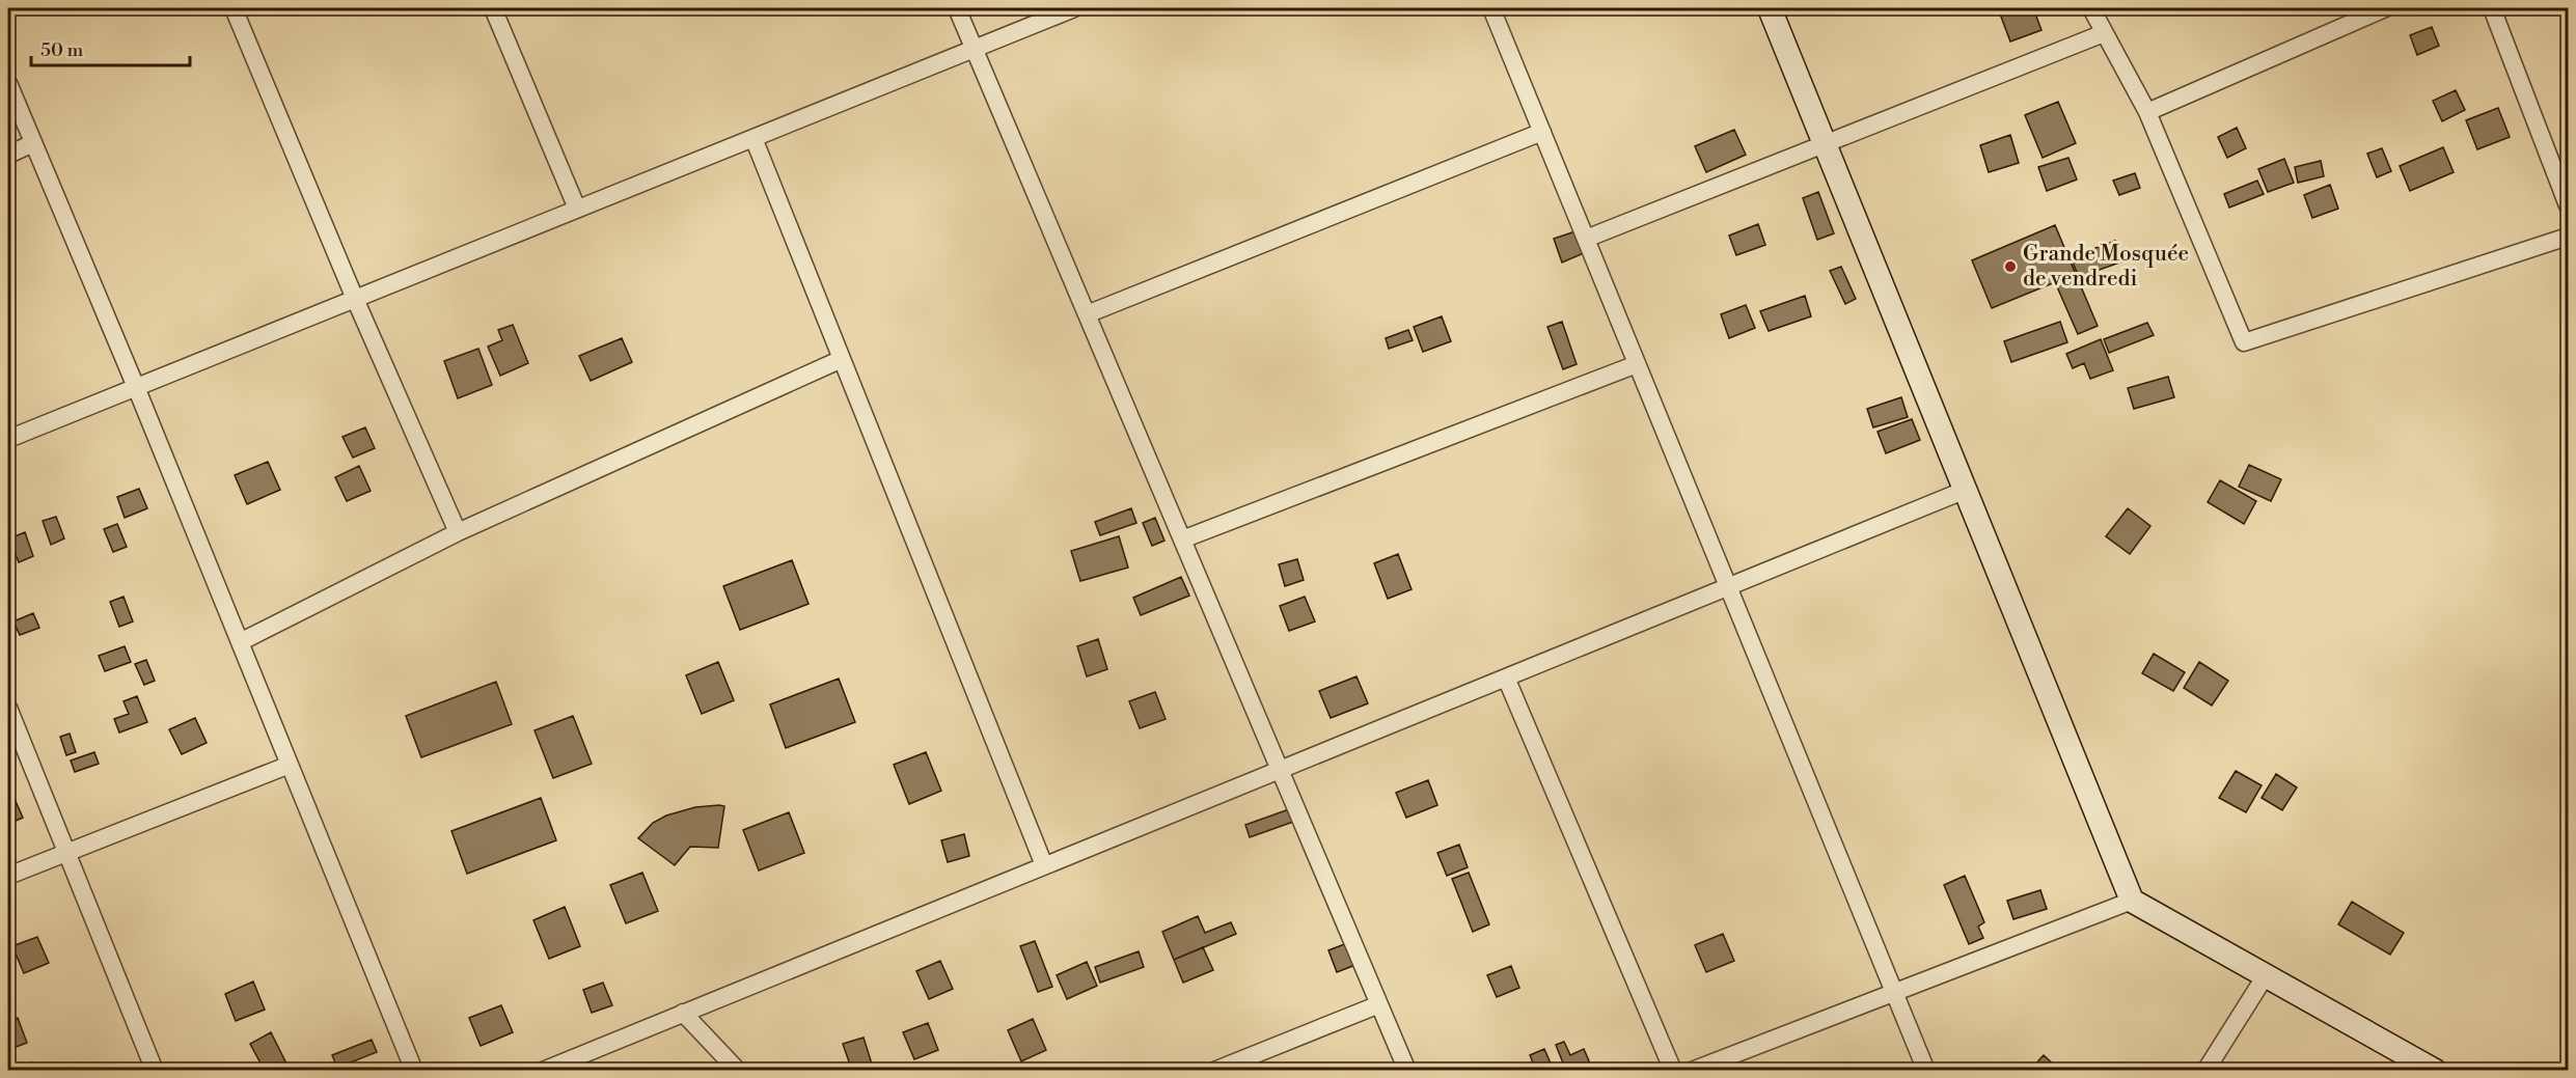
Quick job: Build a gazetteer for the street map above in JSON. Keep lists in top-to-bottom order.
{
  "places": ["Grande Mosquée de vendredi"],
  "scale_bar": "50 m"
}
